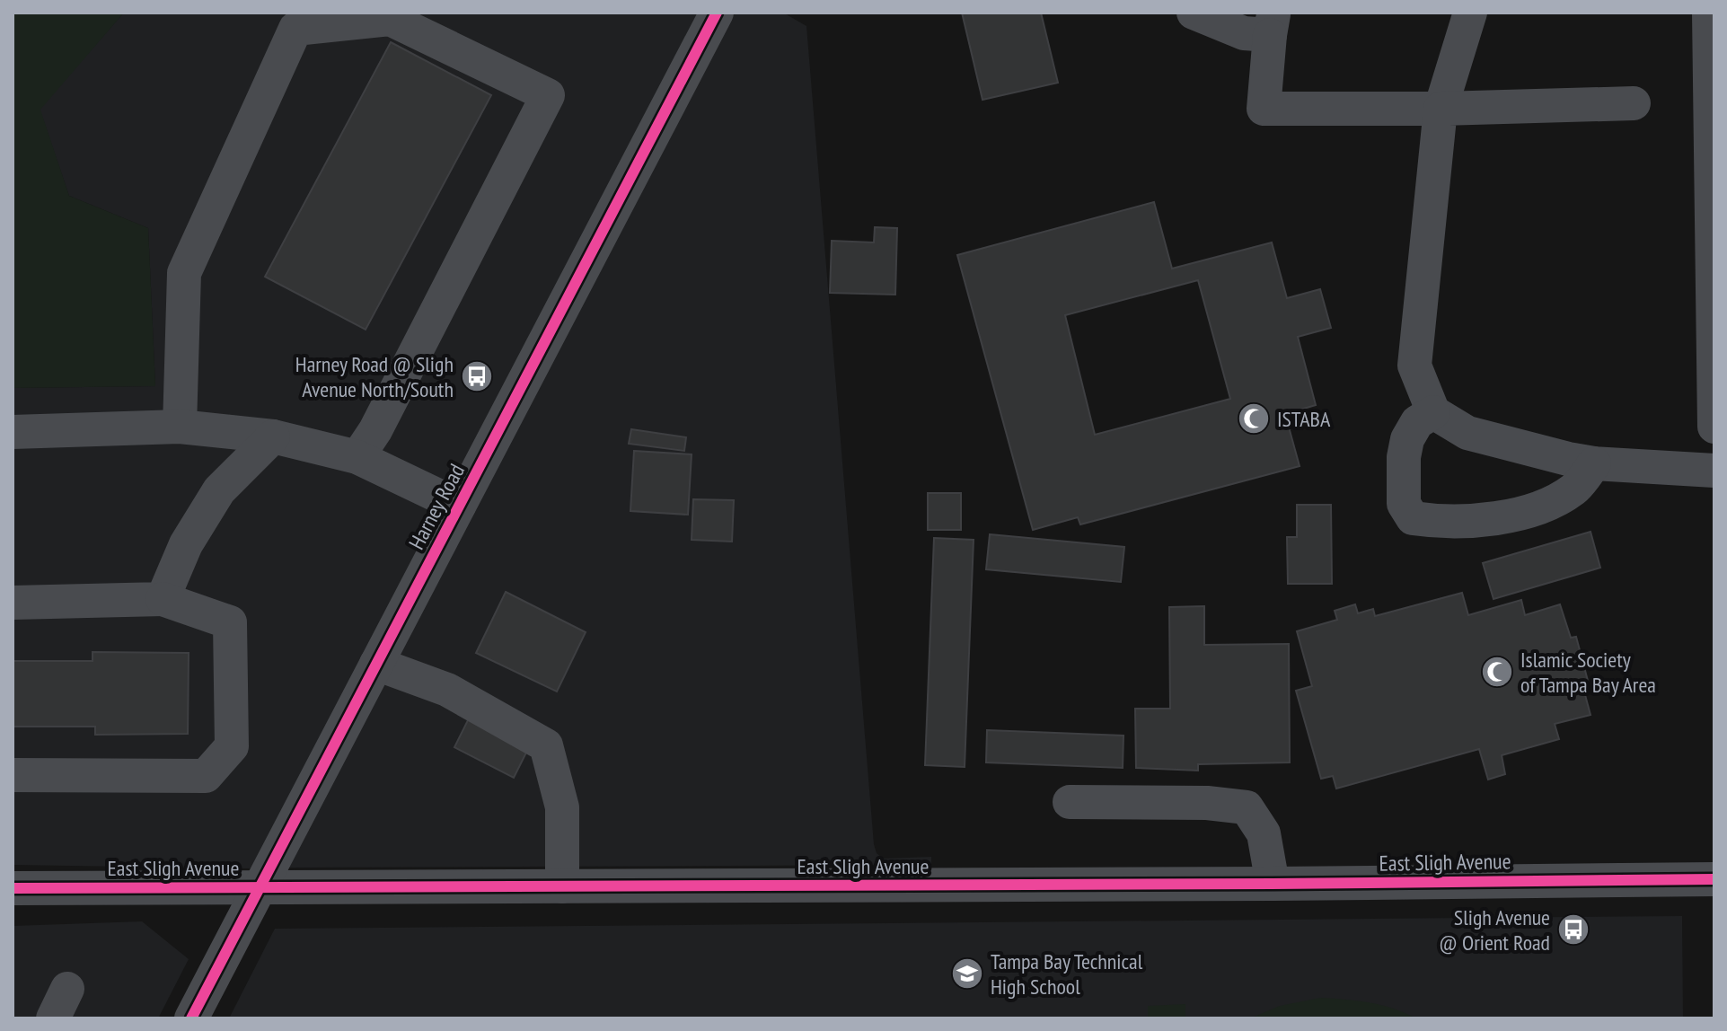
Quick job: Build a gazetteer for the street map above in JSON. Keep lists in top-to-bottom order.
{
  "streets": {
    "street": ["Harney Road", "East Sligh Avenue"]
  },
  "crossings": [
    ["Harney Road", "East Sligh Avenue"]
  ],
  "places": {
    "bus stop": ["Harney Road @ Sligh Avenue North/South", "Sligh Avenue @ Orient Road"],
    "mosque": ["ISTABA", "Islamic Society of Tampa Bay Area"],
    "school or university": ["Tampa Bay Technical High School"]
  }
}
